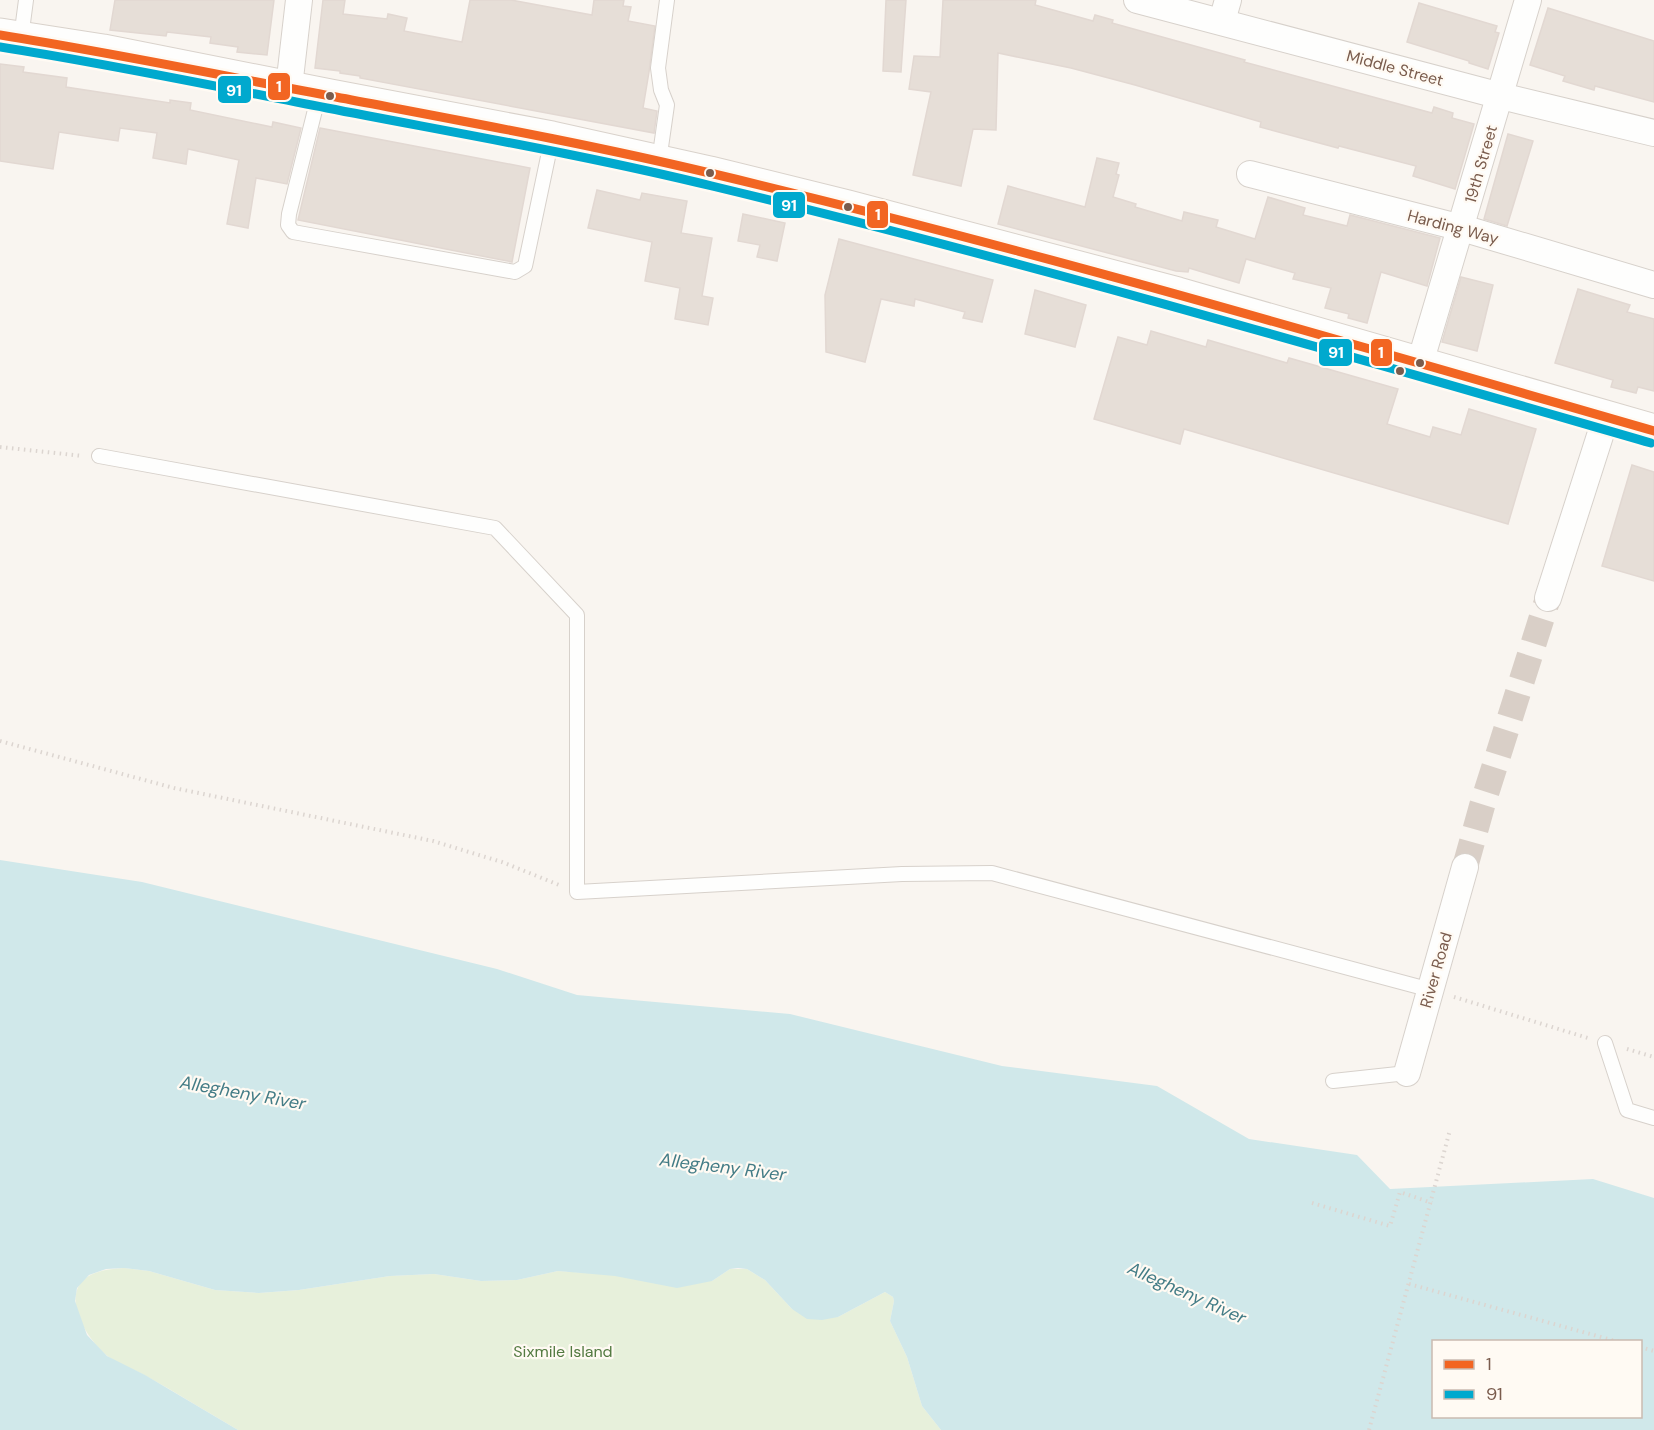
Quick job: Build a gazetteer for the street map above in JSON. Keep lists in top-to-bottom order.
{
  "streets": {
    "street": [
      "Middle Street",
      "19th Street",
      "Harding Way",
      "River Road"
    ]
  },
  "crossings": [
    ["Middle Street", "19th Street"],
    ["19th Street", "Harding Way"]
  ],
  "water": ["Allegheny River"],
  "parks": ["Sixmile Island"],
  "lines": ["transit line 1", "transit line 91"],
  "legend": ["1", "91"]
}
